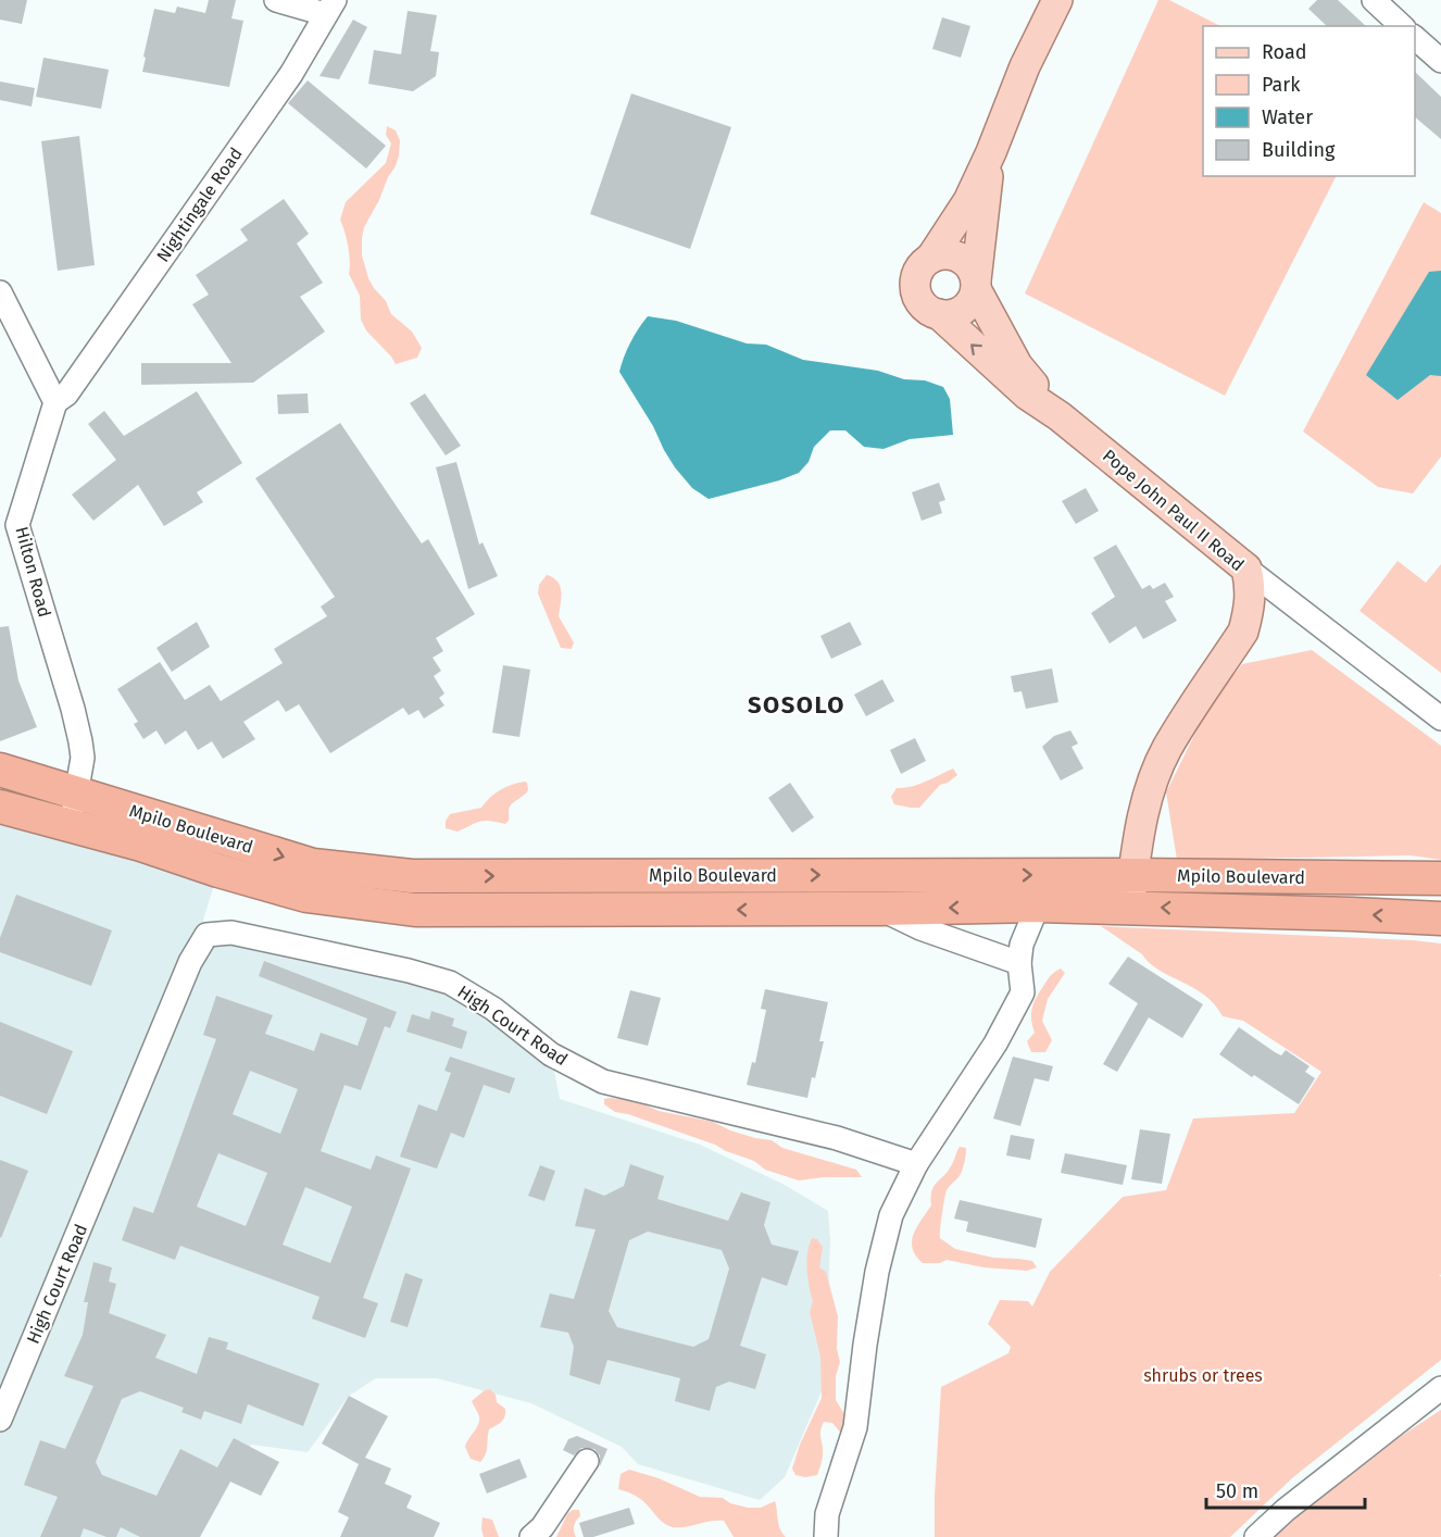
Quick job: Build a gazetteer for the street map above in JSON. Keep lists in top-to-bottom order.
{
  "streets": {
    "highway": ["Mpilo Boulevard"],
    "main road": ["Pope John Paul II Road"],
    "street": ["Nightingale Road", "Hilton Road", "High Court Road"]
  },
  "crossings": [
    ["Nightingale Road", "Hilton Road"],
    ["Pope John Paul II Road", "Mpilo Boulevard"],
    ["Hilton Road", "Mpilo Boulevard"]
  ],
  "districts": ["SOSOLO"],
  "parks": ["shrubs or trees"],
  "legend": [
    "Road",
    "Park",
    "Water",
    "Building"
  ],
  "scale_bar": "50 m"
}
